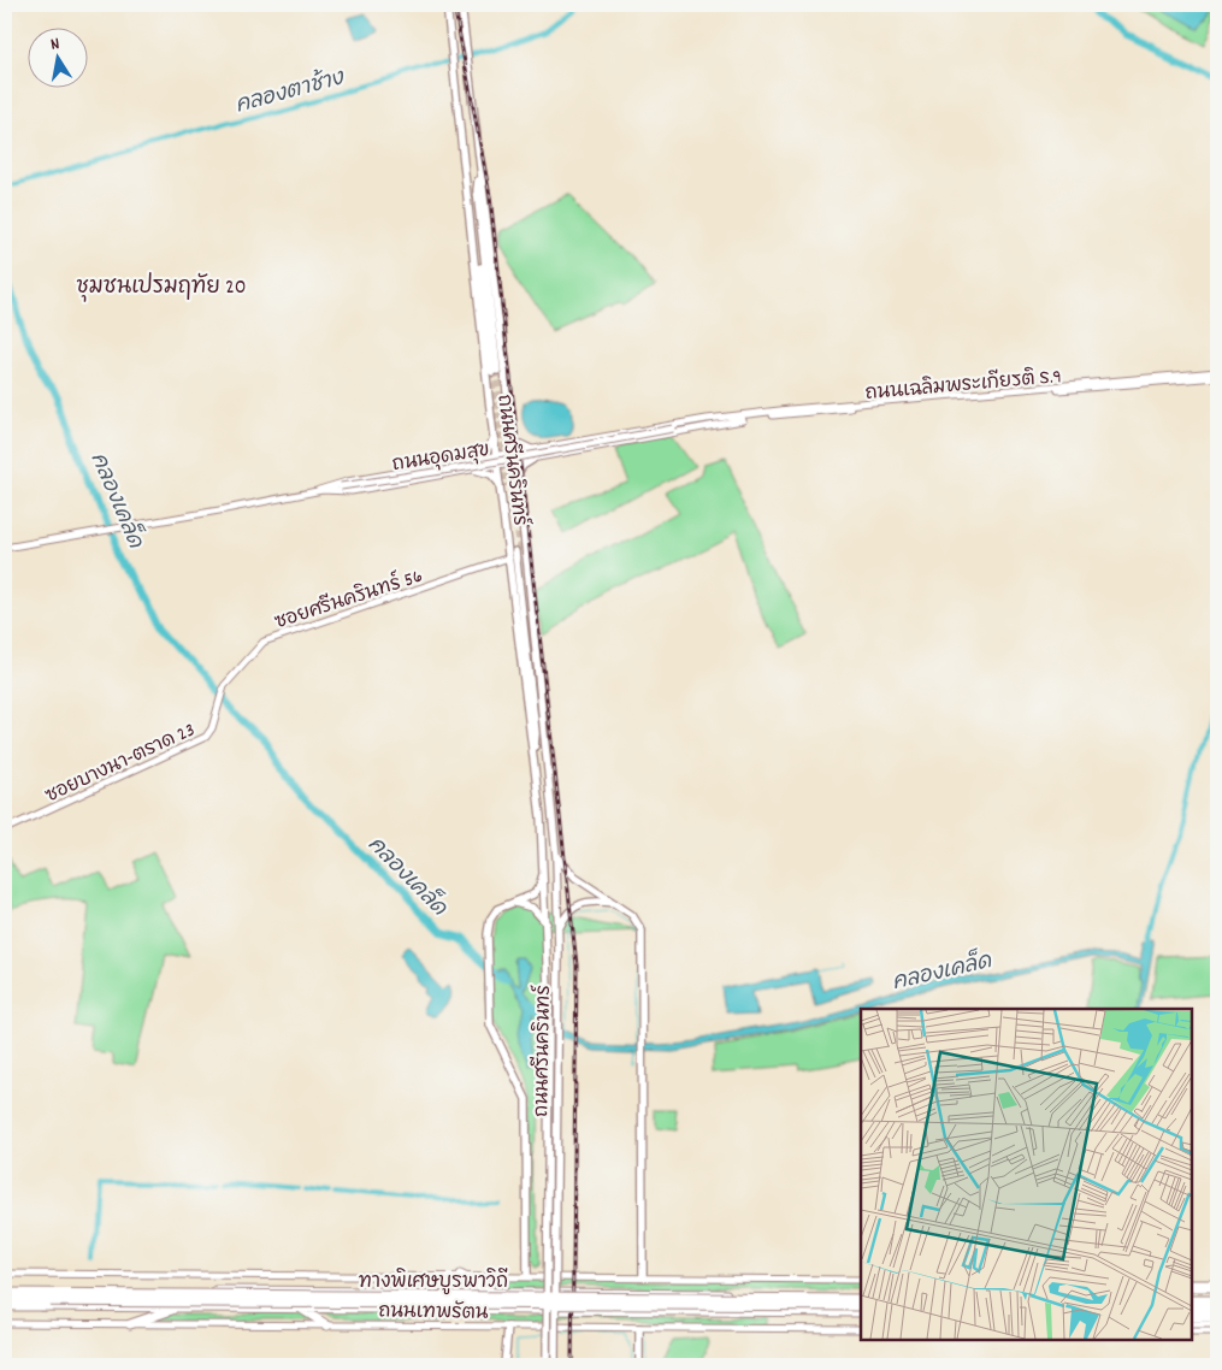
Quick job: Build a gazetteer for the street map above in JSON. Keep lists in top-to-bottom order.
{
  "streets": {
    "highway": ["ทางพิเศษบูรพาวิถี", "ถนนเทพรัตน"],
    "main road": [
      "ถนนเฉลิมพระเกียรติ ร.9",
      "ถนนอุดมสุข",
      "ถนนศรีนครินทร์",
      "ซอยศรีนครินทร์ 56",
      "ซอยบางนา-ตราด 23"
    ]
  },
  "crossings": [
    ["ถนนเฉลิมพระเกียรติ ร.9", "ถนนอุดมสุข"],
    ["ถนนเฉลิมพระเกียรติ ร.9", "ถนนศรีนครินทร์"],
    ["ถนนอุดมสุข", "ถนนศรีนครินทร์"],
    ["ถนนศรีนครินทร์", "ซอยศรีนครินทร์ 56"],
    ["ซอยศรีนครินทร์ 56", "ซอยบางนา-ตราด 23"],
    ["ทางพิเศษบูรพาวิถี", "ถนนเทพรัตน"]
  ],
  "districts": ["ชุมชนเปรมฤทัย 20"],
  "water": ["คลองตาช้าง", "คลองเคล็ด"],
  "north": "top"
}
